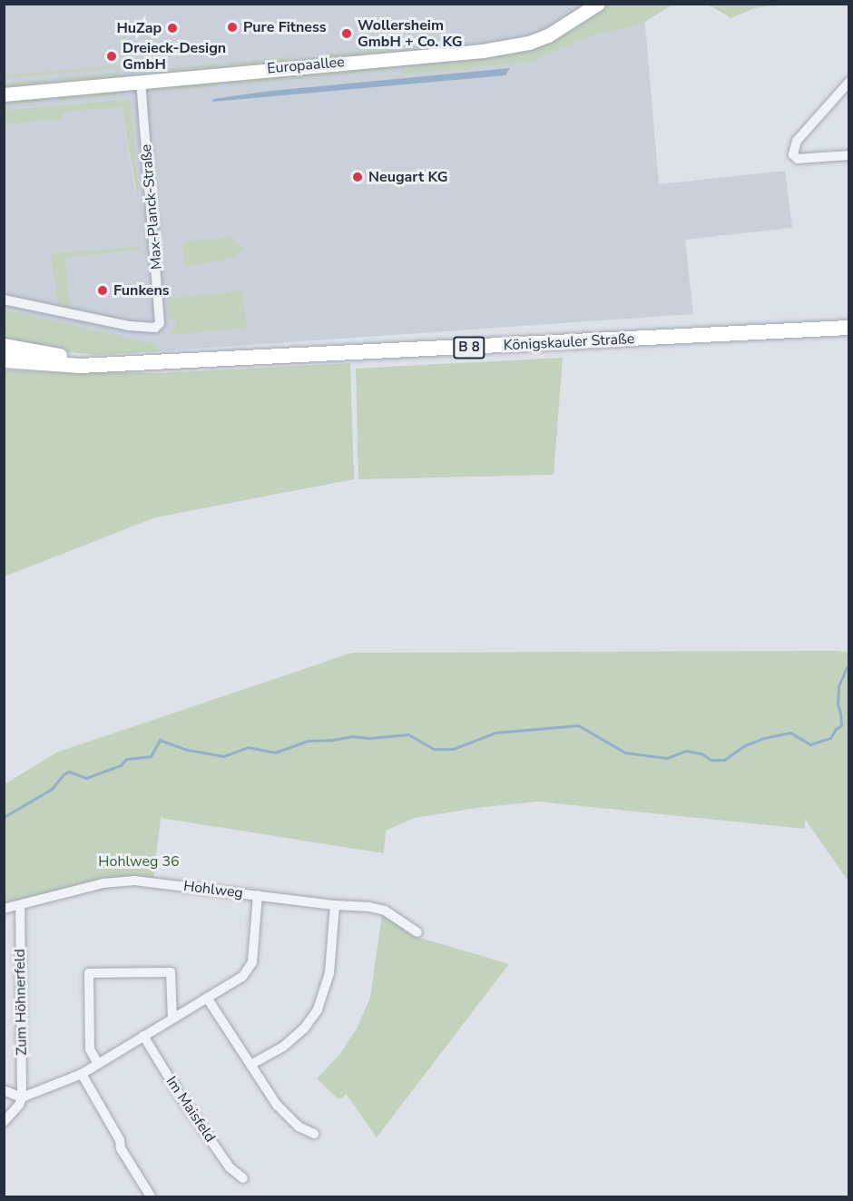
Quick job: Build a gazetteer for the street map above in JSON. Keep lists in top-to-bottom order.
{
  "streets": {
    "main road": ["Europaallee", "Königskauler Straße", "B 8"],
    "street": [
      "Max-Planck-Straße",
      "Hohlweg",
      "Zum Höhnerfeld",
      "Im Maisfeld"
    ]
  },
  "crossings": [
    ["Europaallee", "Max-Planck-Straße"],
    ["Hohlweg", "Zum Höhnerfeld"]
  ],
  "parks": ["Hohlweg 36"],
  "places": [
    "Pure Fitness",
    "HuZap",
    "Wollersheim GmbH + Co. KG",
    "Dreieck-Design GmbH",
    "Neugart KG",
    "Funkens"
  ]
}
